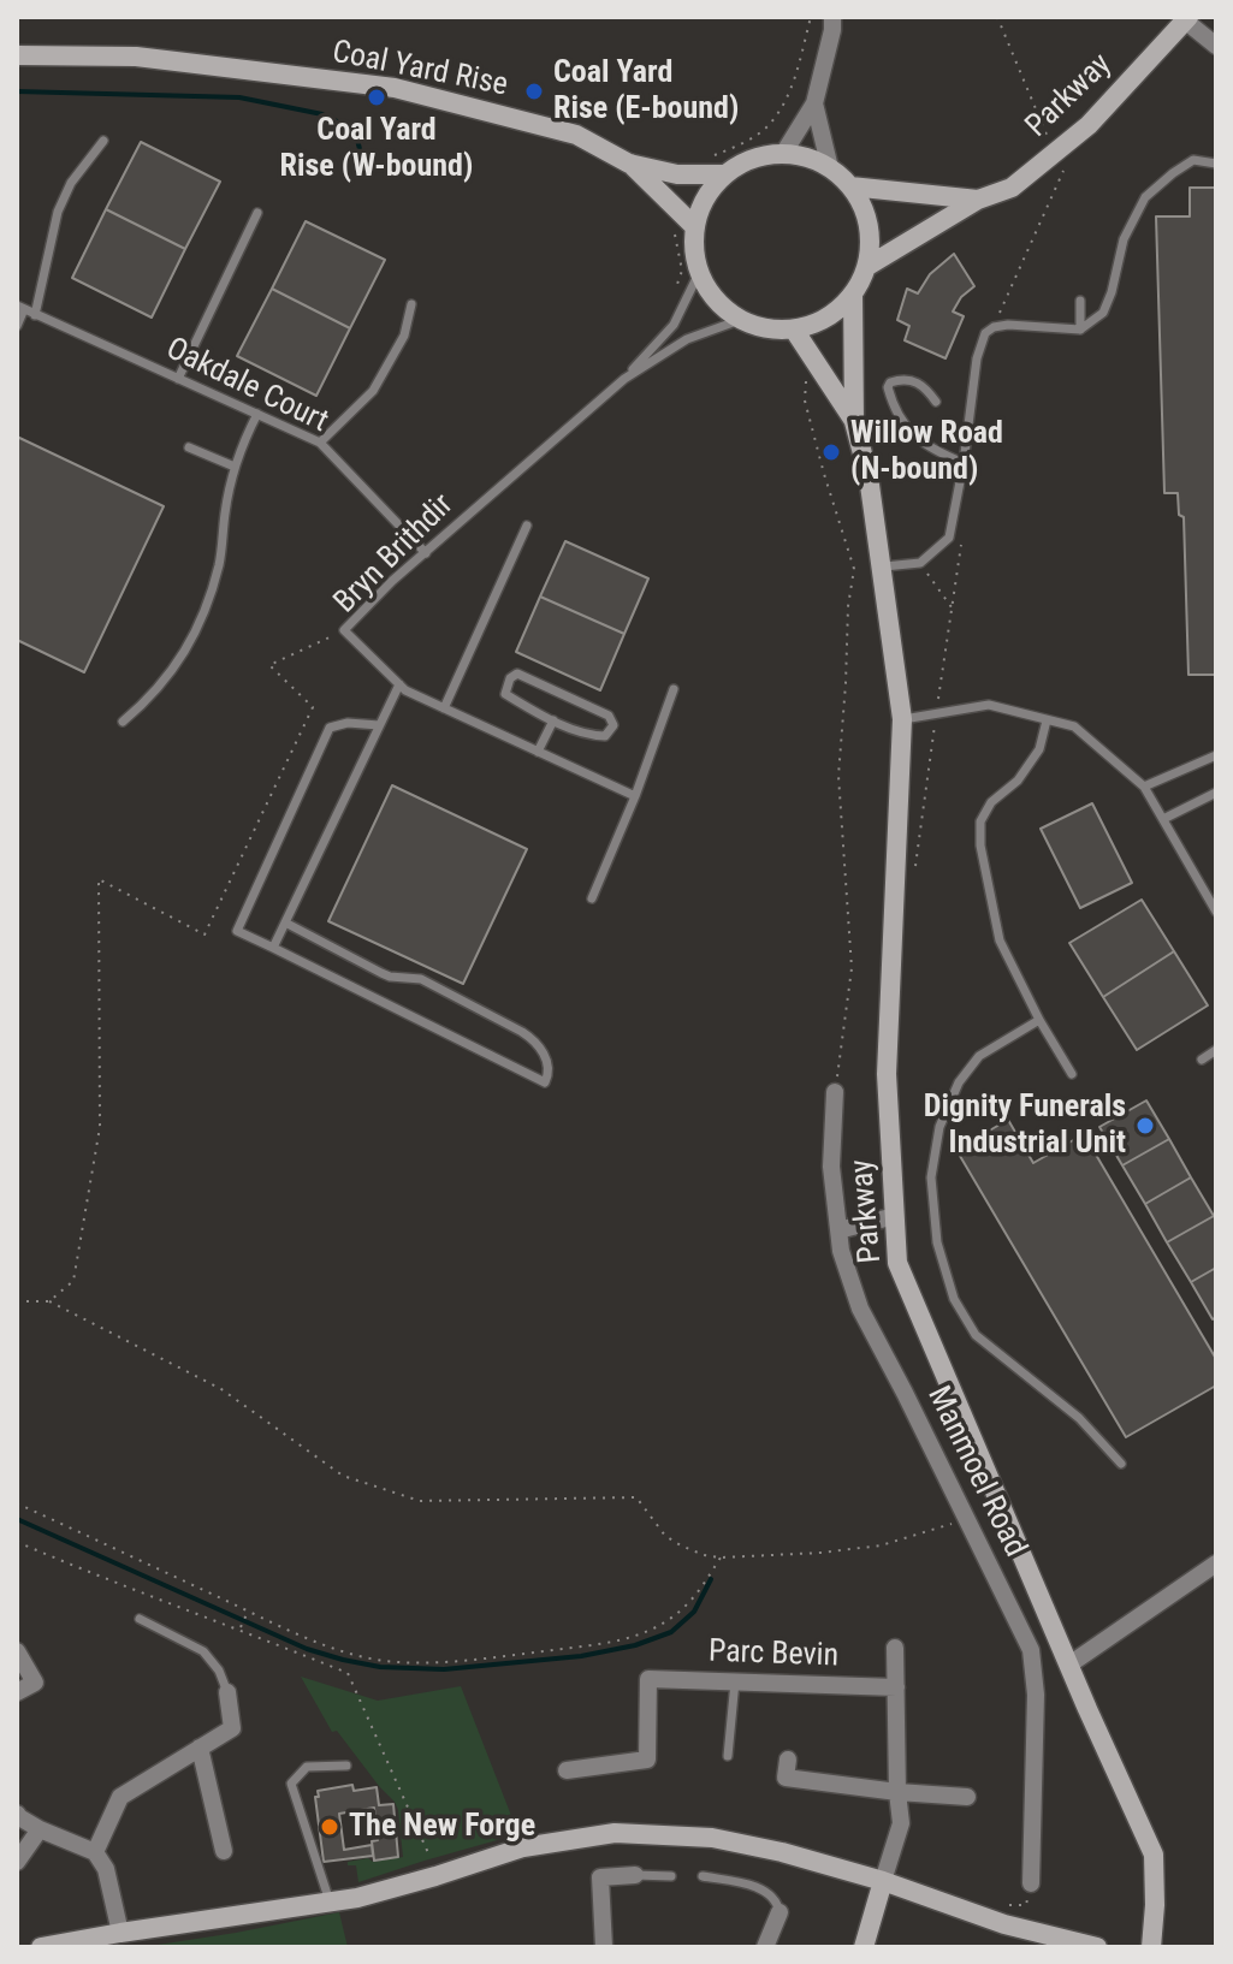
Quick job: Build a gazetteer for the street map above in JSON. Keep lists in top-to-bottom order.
{
  "streets": {
    "main road": ["Coal Yard Rise", "Parkway"],
    "street": ["Manmoel Road", "Parc Bevin"],
    "lane": ["Oakdale Court", "Bryn Brithdir"]
  },
  "crossings": [
    ["Coal Yard Rise", "Parkway"],
    ["Coal Yard Rise", "Bryn Brithdir"],
    ["Parkway", "Bryn Brithdir"],
    ["Oakdale Court", "Bryn Brithdir"]
  ],
  "places": [
    "Coal Yard Rise (E-bound)",
    "Coal Yard Rise (W-bound)",
    "Willow Road (N-bound)",
    "Dignity Funerals Industrial Unit",
    "The New Forge"
  ]
}
